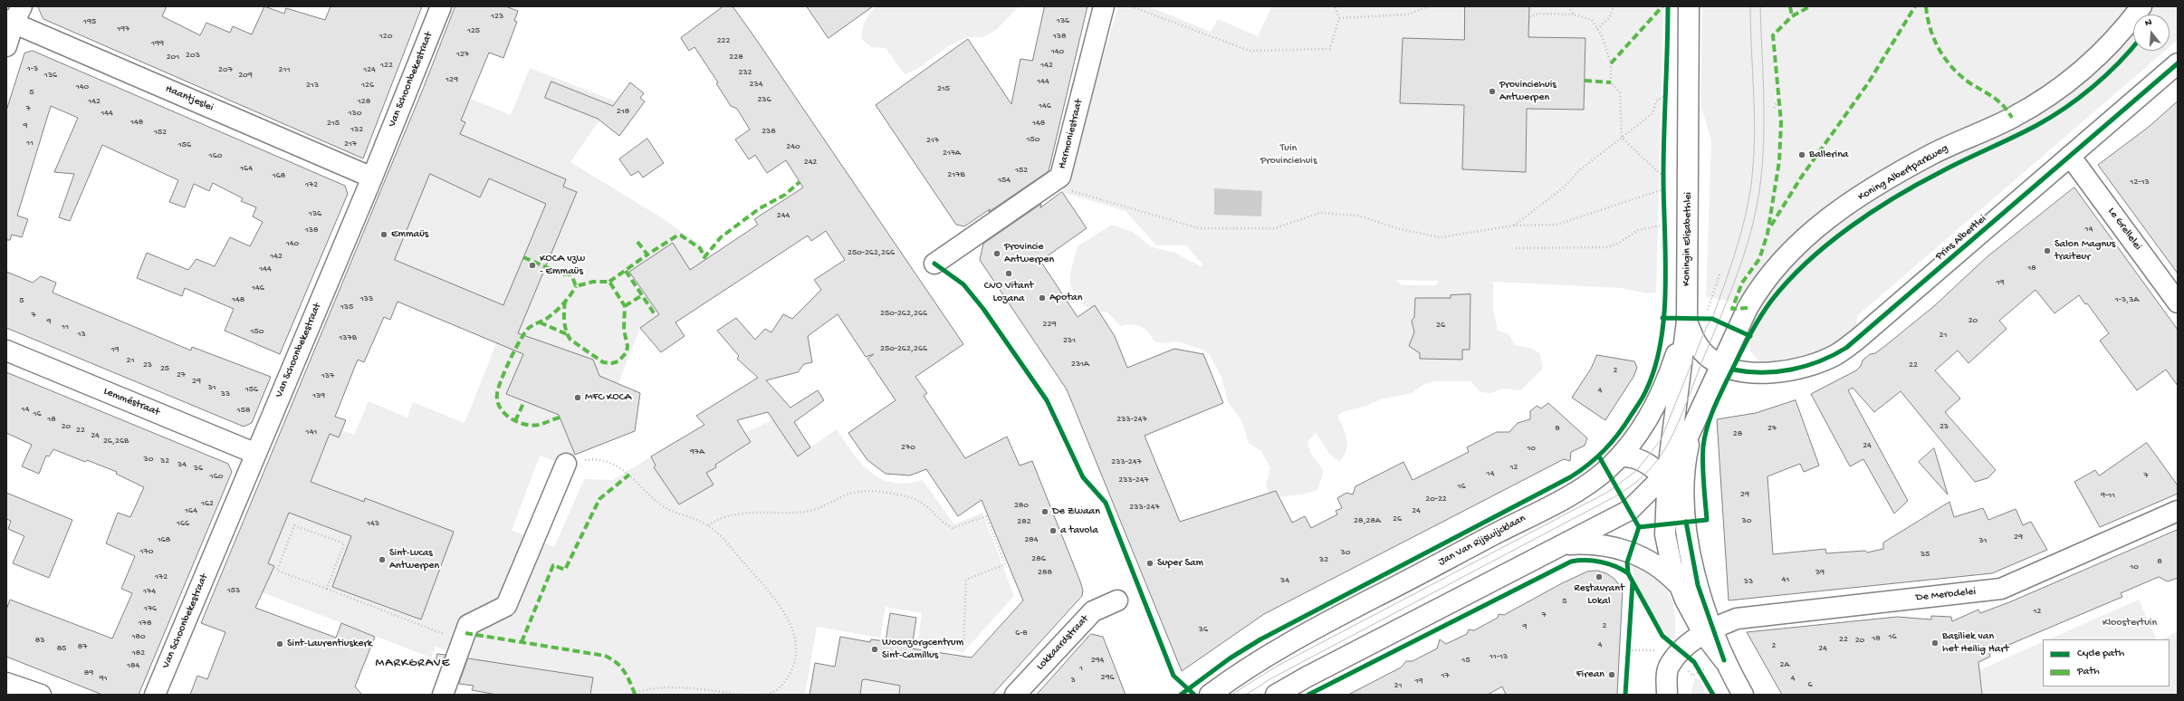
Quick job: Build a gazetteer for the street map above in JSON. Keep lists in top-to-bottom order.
{
  "streets": {
    "street": [
      "Van Schoonbekestraat",
      "Haantjeslei",
      "Harmoniestraat",
      "Koning Albertparkweg",
      "Le Grellelei",
      "Prins Albertlei",
      "Koningin Elisabethlei",
      "Lemméstraat",
      "Jan Van Rijswijcklaan",
      "De Merodelei",
      "Lokkaardstraat"
    ]
  },
  "crossings": [
    ["Van Schoonbekestraat", "Haantjeslei"],
    ["Van Schoonbekestraat", "Lemméstraat"],
    ["Koning Albertparkweg", "Prins Albertlei"],
    ["Le Grellelei", "Prins Albertlei"],
    ["Prins Albertlei", "Koningin Elisabethlei"],
    ["Prins Albertlei", "Jan Van Rijswijcklaan"],
    ["Koningin Elisabethlei", "Jan Van Rijswijcklaan"]
  ],
  "districts": ["MARKGRAVE"],
  "parks": ["Tuin Provinciehuis", "Kloostertuin"],
  "places": [
    "Provinciehuis Antwerpen",
    "Ballerina",
    "Emmaüs",
    "Salon Magnus traiteur",
    "Provincie Antwerpen",
    "KOCA vzw - Emmaüs",
    "CVO Vitant Lozana",
    "Apotan",
    "MFC KOCA",
    "De Zwaan",
    "a tavola",
    "Sint-Lucas Antwerpen",
    "Super Sam",
    "Restaurant Lokal",
    "Basiliek van het Heilig Hart",
    "Sint-Laurentiuskerk",
    "Woonzorgcentrum Sint-Camillus",
    "Firean"
  ],
  "house_numbers": [
    "123",
    "136",
    "195",
    "197",
    "125",
    "120",
    "138",
    "222",
    "199",
    "140",
    "127",
    "203",
    "201",
    "228",
    "122",
    "142",
    "1-3",
    "207",
    "211",
    "124",
    "232",
    "136",
    "209",
    "129",
    "144",
    "234",
    "213",
    "126",
    "140",
    "215",
    "5",
    "236",
    "142",
    "128",
    "146",
    "7",
    "218",
    "144",
    "130",
    "148",
    "215",
    "148",
    "9",
    "132",
    "238",
    "152",
    "150",
    "217",
    "11",
    "217",
    "156",
    "240",
    "217A",
    "160",
    "242",
    "164",
    "152",
    "217B",
    "168",
    "154",
    "12-13",
    "172",
    "136",
    "244",
    "14",
    "138",
    "140",
    "250-262,266",
    "142",
    "18",
    "144",
    "19",
    "146",
    "133",
    "148",
    "1-3,3A",
    "5",
    "135",
    "250-262,266",
    "7",
    "20",
    "9",
    "229",
    "26",
    "11",
    "150",
    "13",
    "21",
    "137B",
    "231",
    "250-262,266",
    "19",
    "21",
    "231A",
    "23",
    "22",
    "25",
    "2",
    "27",
    "137",
    "29",
    "31",
    "156",
    "4",
    "33",
    "139",
    "14",
    "158",
    "16",
    "18",
    "233-247",
    "20",
    "23",
    "8",
    "27",
    "22",
    "141",
    "28",
    "24",
    "26,26B",
    "24",
    "270",
    "10",
    "97A",
    "30",
    "32",
    "233-247",
    "34",
    "12",
    "36",
    "14",
    "7",
    "160",
    "233-247",
    "16",
    "29",
    "9-11",
    "20-22",
    "162",
    "280",
    "233-247",
    "164",
    "24",
    "26",
    "28,28A",
    "30",
    "282",
    "166",
    "143",
    "29",
    "168",
    "284",
    "31",
    "170",
    "30",
    "35",
    "286",
    "32",
    "8",
    "10",
    "288",
    "39",
    "172",
    "41",
    "34",
    "33",
    "153",
    "174",
    "5",
    "176",
    "12",
    "7",
    "178",
    "2",
    "9",
    "36",
    "6-8",
    "180",
    "16",
    "18",
    "22",
    "83",
    "20",
    "4",
    "2",
    "87",
    "85",
    "24",
    "182",
    "11-13",
    "294",
    "15",
    "2A",
    "184",
    "1",
    "89",
    "17",
    "296",
    "91",
    "4",
    "3",
    "19",
    "6",
    "21"
  ],
  "legend": ["Cycle path", "Path"],
  "north": "top"
}
